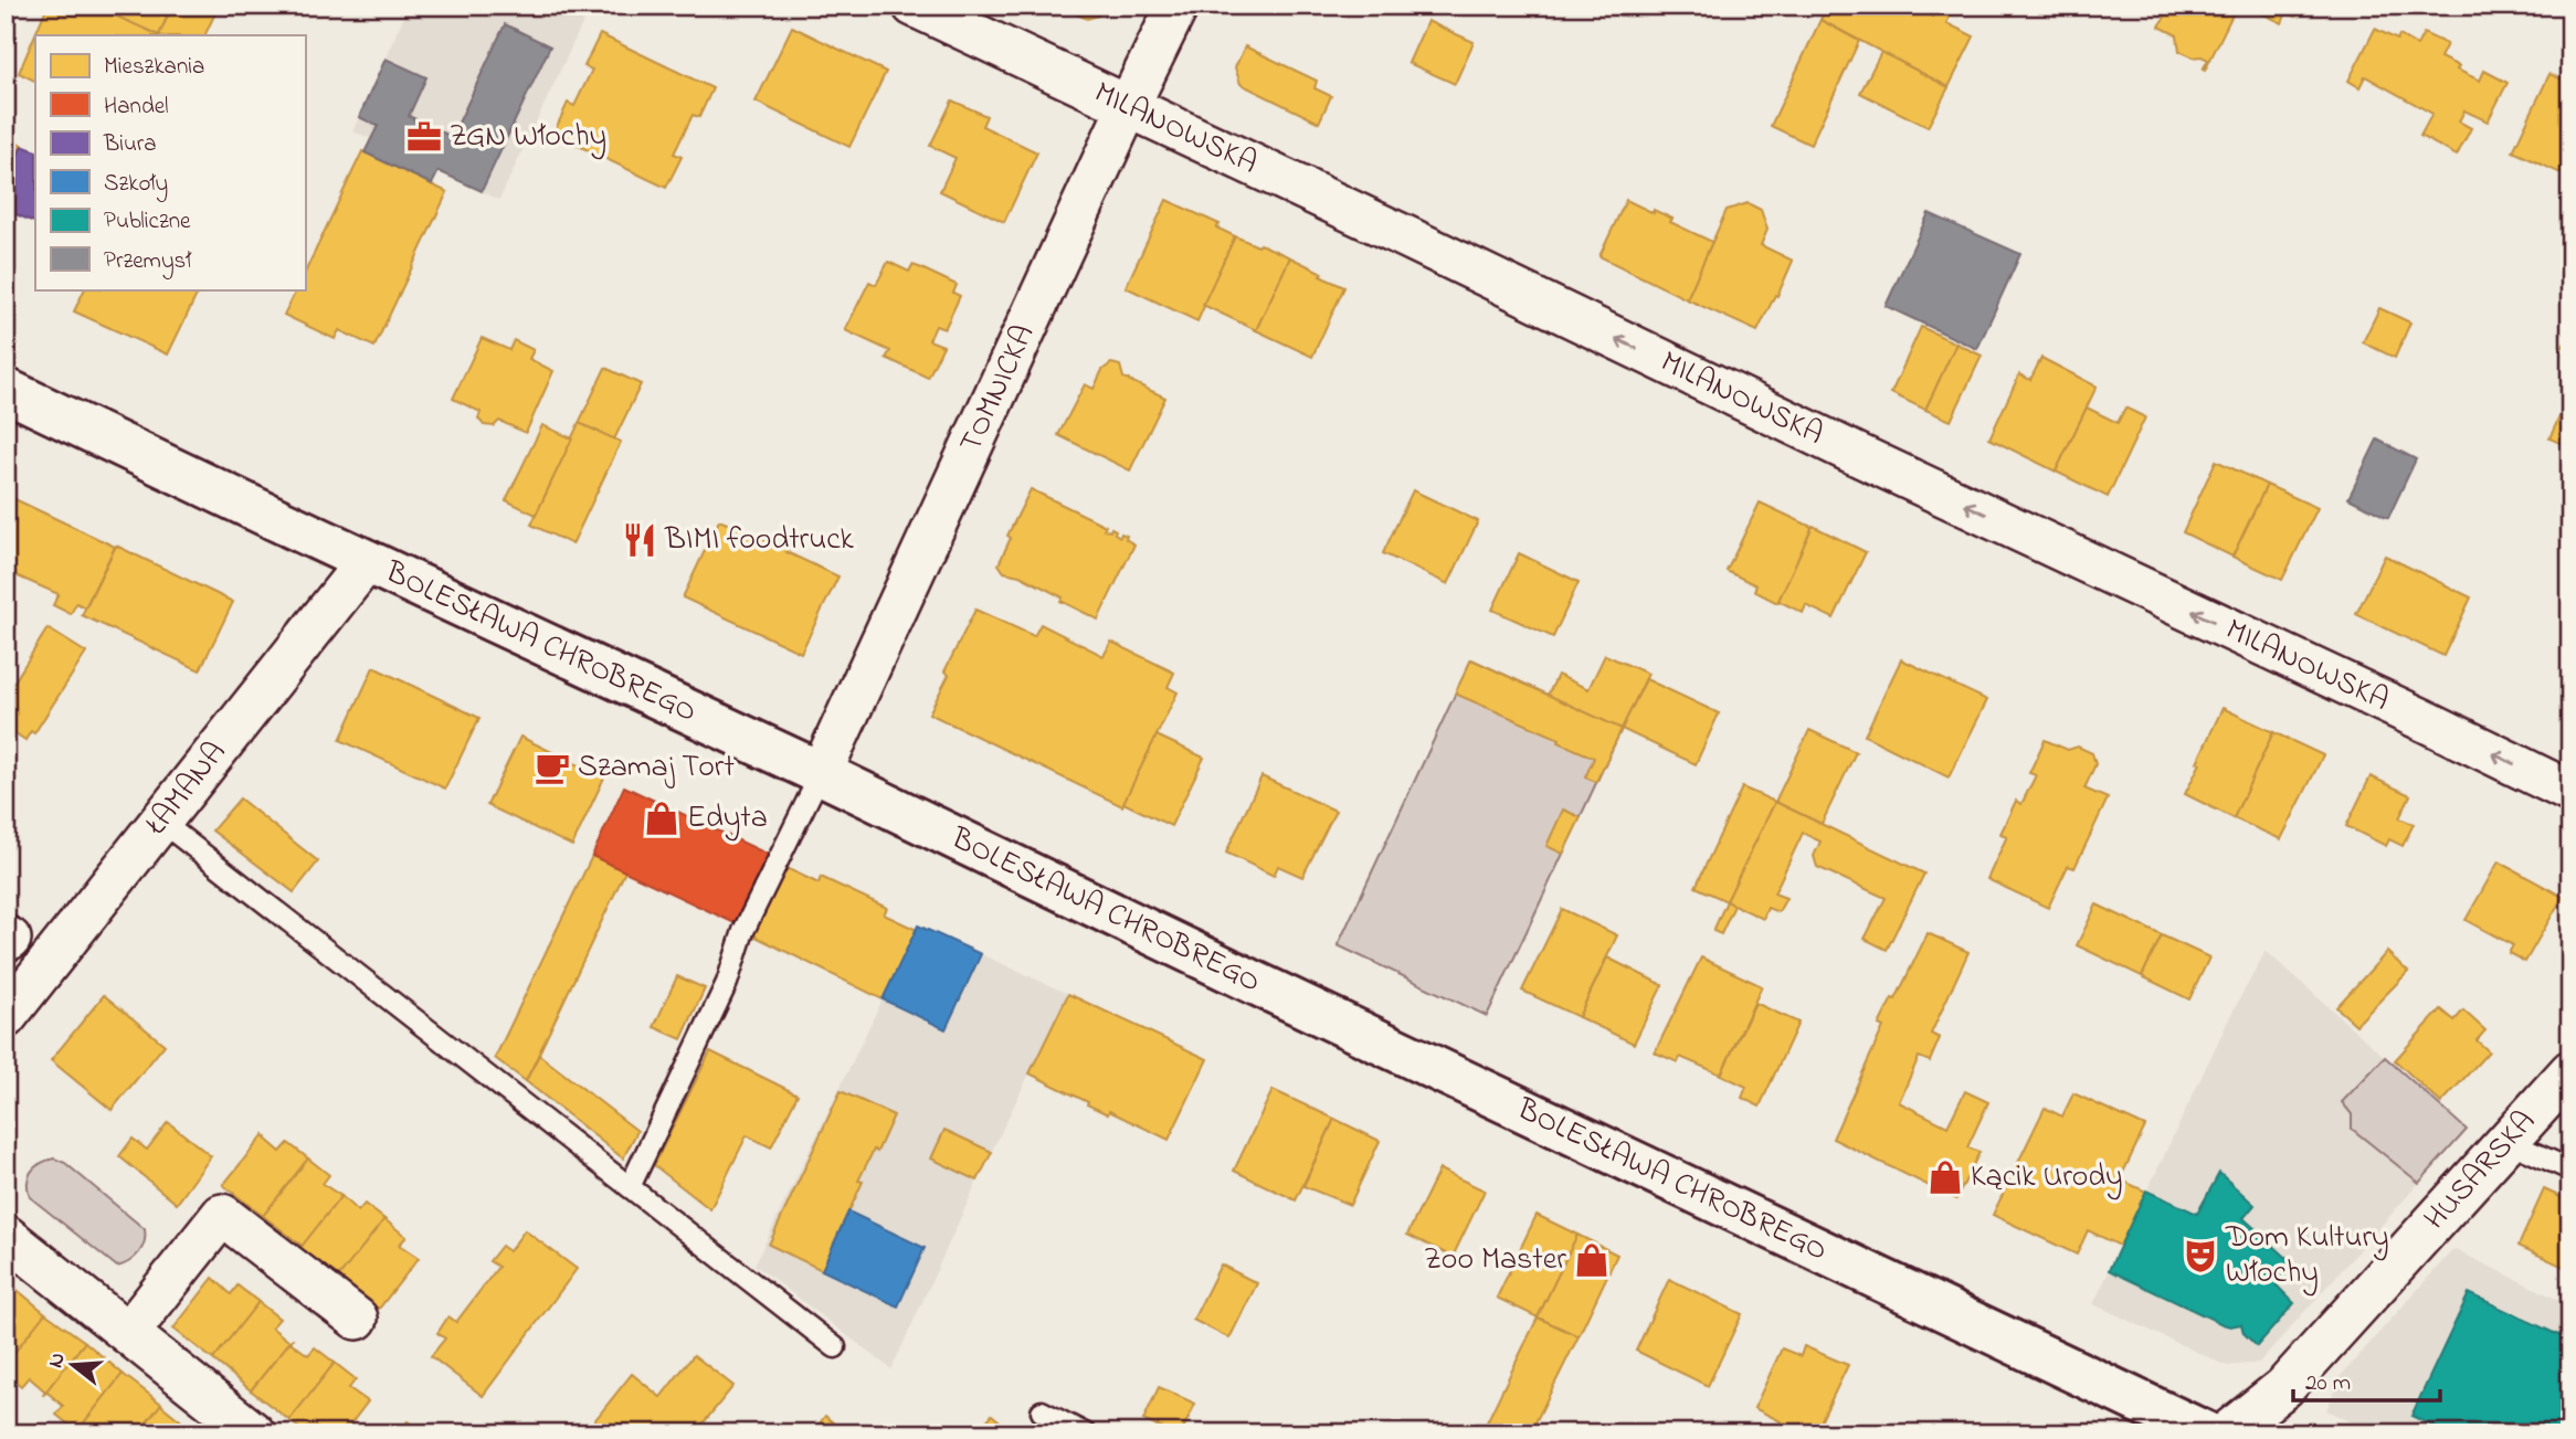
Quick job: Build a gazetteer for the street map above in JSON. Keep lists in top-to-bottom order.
{
  "streets": {
    "main road": ["BOLESŁAWA CHROBREGO"],
    "street": [
      "MILANOWSKA",
      "TOMNICKA",
      "ŁAMANA",
      "HUSARSKA"
    ]
  },
  "crossings": [
    ["MILANOWSKA", "TOMNICKA"],
    ["TOMNICKA", "BOLESŁAWA CHROBREGO"],
    ["BOLESŁAWA CHROBREGO", "ŁAMANA"]
  ],
  "one_way": ["MILANOWSKA"],
  "places": {
    "office": ["ZGN Włochy"],
    "restaurant": ["BIMI foodtruck"],
    "cafe": ["Szamaj Tort"],
    "shop": ["Edyta", "Kącik Urody", "Zoo Master"],
    "theatre": ["Dom Kultury Włochy"]
  },
  "legend": [
    "Mieszkania",
    "Handel",
    "Biura",
    "Szkoły",
    "Publiczne",
    "Przemysł"
  ],
  "scale_bar": "20 m",
  "north": "left"
}
